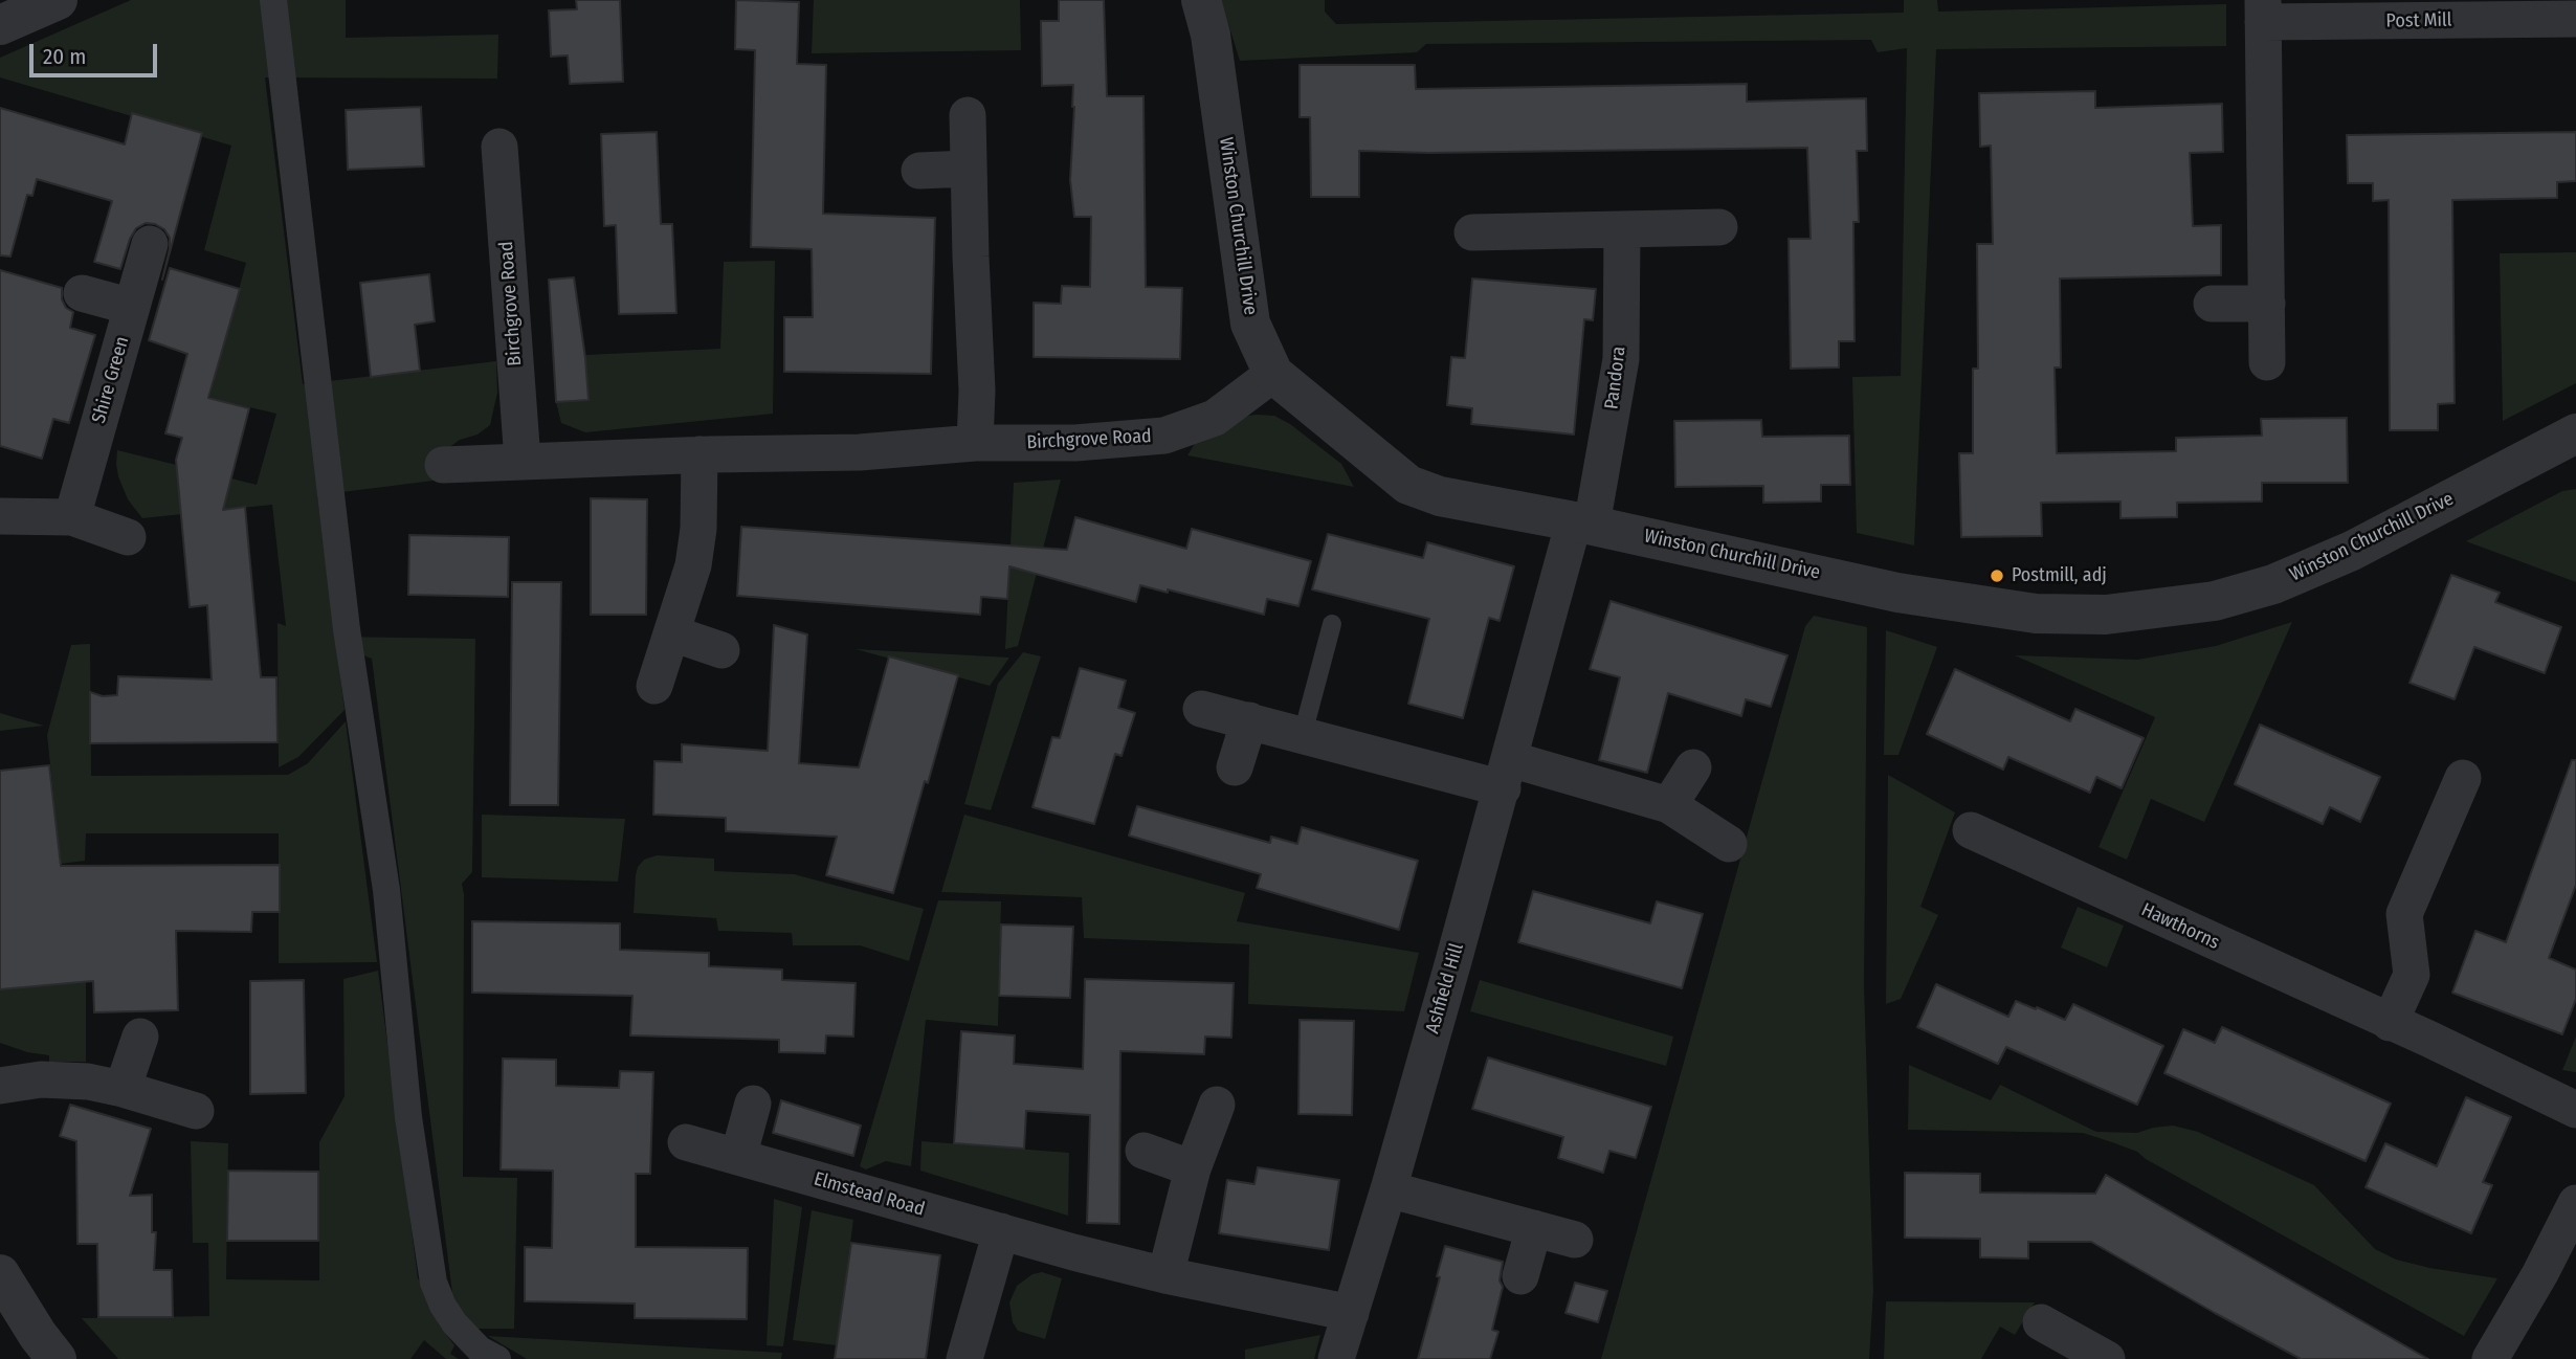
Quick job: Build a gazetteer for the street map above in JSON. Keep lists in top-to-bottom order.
{
  "streets": {
    "street": [
      "Post Mill",
      "Winston Churchill Drive",
      "Birchgrove Road",
      "Pandora",
      "Shire Green",
      "Hawthorns",
      "Ashfield Hill",
      "Elmstead Road"
    ]
  },
  "crossings": [
    ["Winston Churchill Drive", "Birchgrove Road"],
    ["Winston Churchill Drive", "Pandora"],
    ["Winston Churchill Drive", "Ashfield Hill"],
    ["Pandora", "Ashfield Hill"],
    ["Ashfield Hill", "Elmstead Road"]
  ],
  "places": ["Postmill, adj"],
  "scale_bar": "20 m"
}
